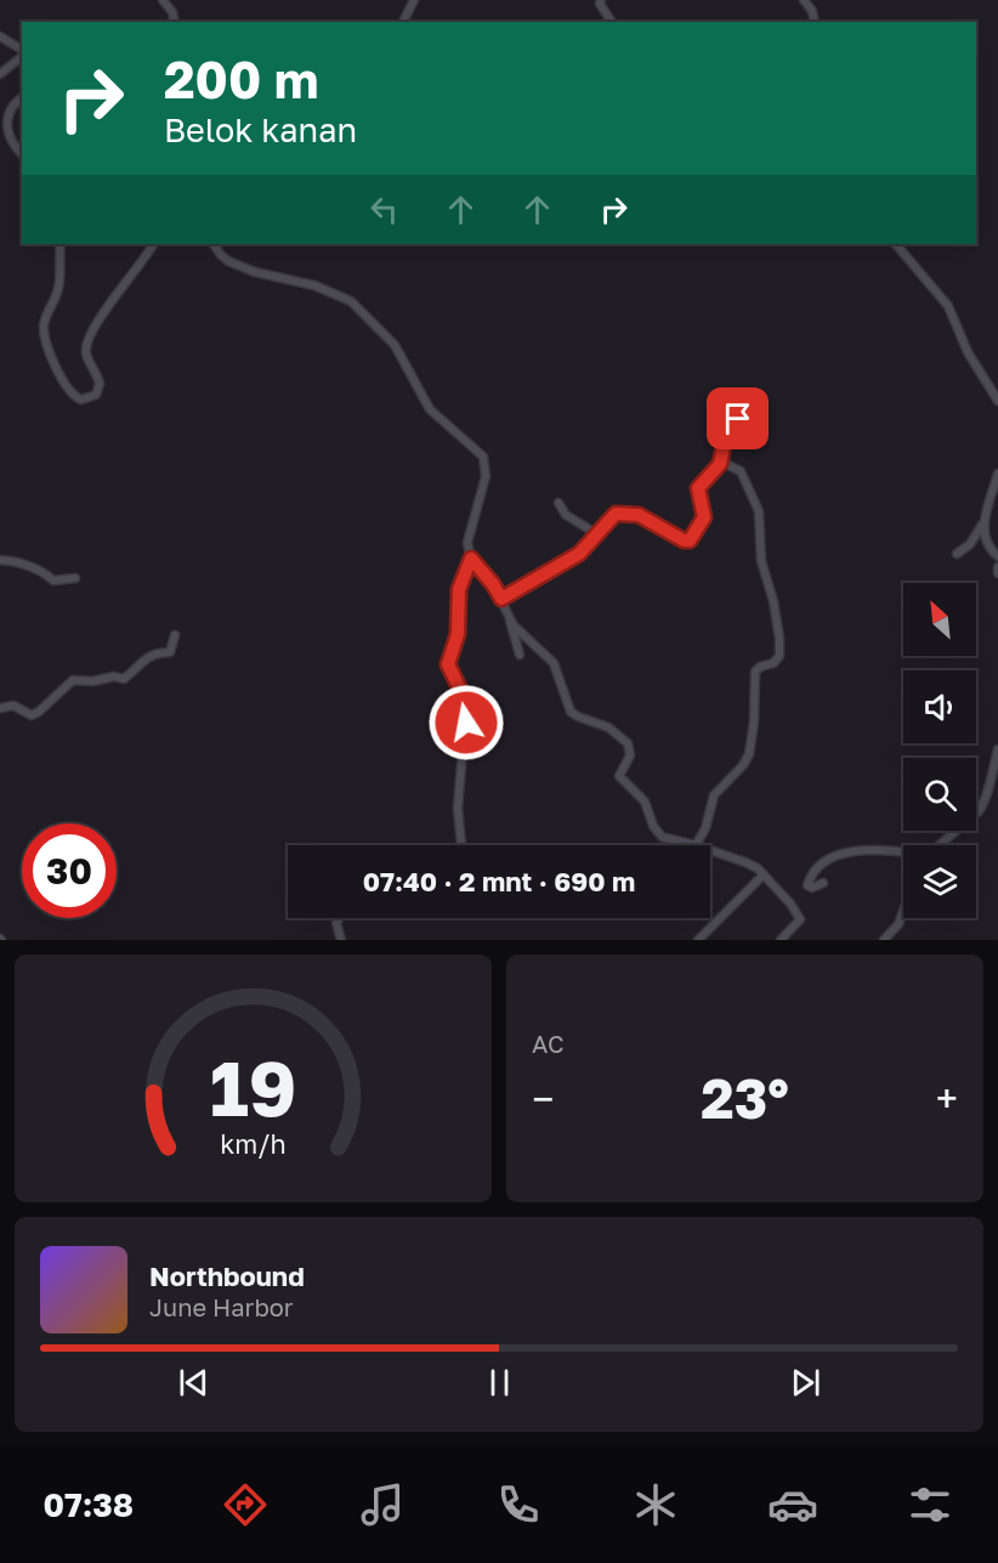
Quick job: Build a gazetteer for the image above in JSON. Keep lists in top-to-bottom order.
{
  "north": "top left",
  "page": {
    "turn": ["200 m", "Belok kanan"],
    "limit": "30",
    "trip": "07:40 · 2 mnt · 690 m",
    "tile": "AC",
    "heat": ["−", "23°", "+"],
    "song": ["Northbound", "June Harbor"],
    "tabs": "07:38",
    "gauge": ["19", "km/h"]
  }
}
